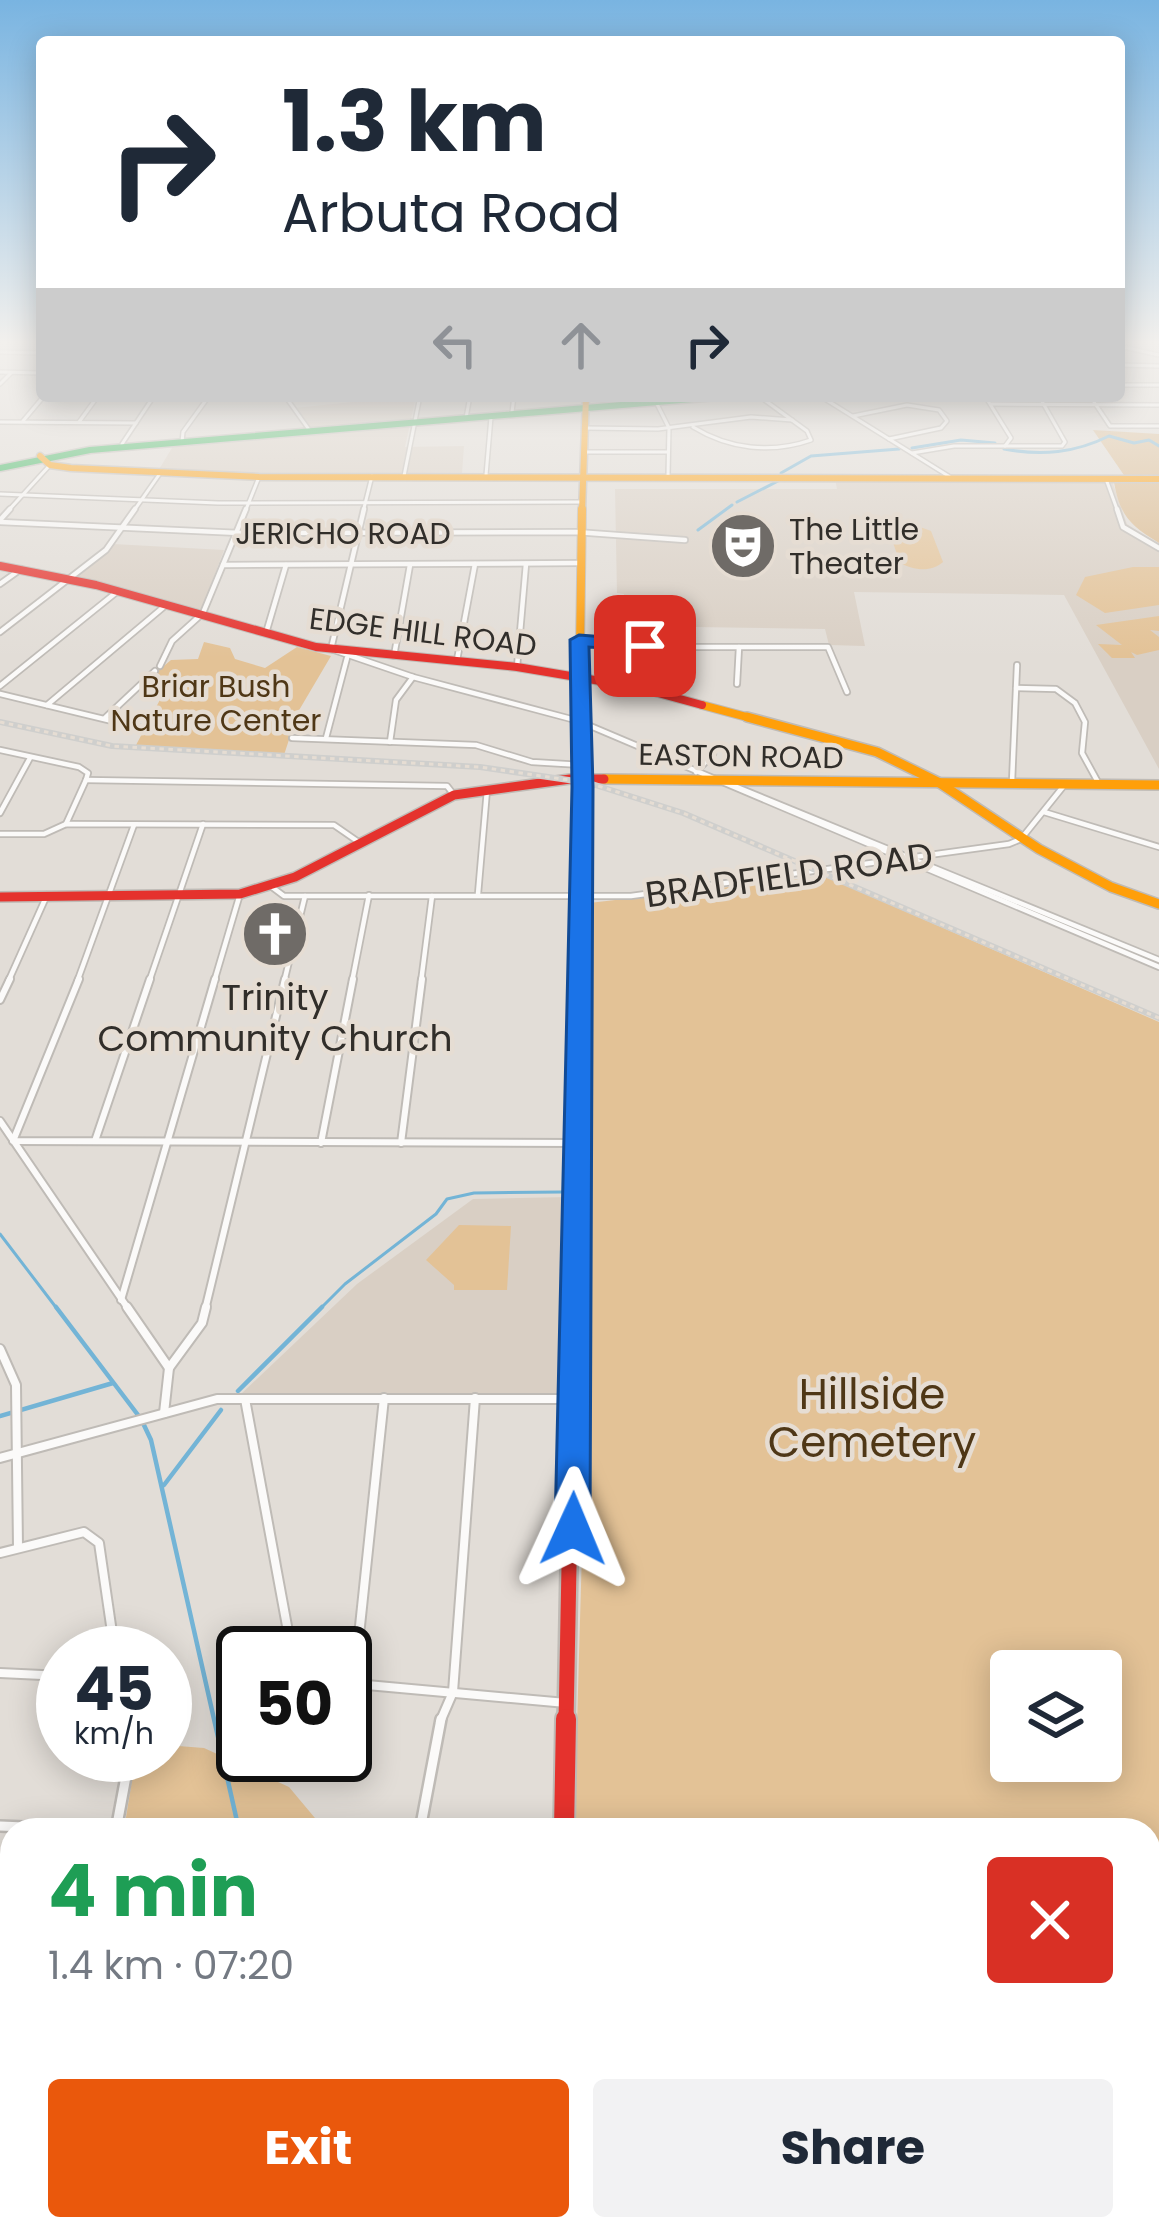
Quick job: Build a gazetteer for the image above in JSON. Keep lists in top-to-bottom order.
{
  "streets": {
    "main road": ["EDGE HILL ROAD", "EASTON ROAD"],
    "street": ["JERICHO ROAD", "BRADFIELD ROAD"]
  },
  "crossings": [
    ["EDGE HILL ROAD", "EASTON ROAD"],
    ["EDGE HILL ROAD", "BRADFIELD ROAD"],
    ["EASTON ROAD", "BRADFIELD ROAD"]
  ],
  "parks": ["Briar Bush Nature Center", "Hillside Cemetery"],
  "places": {
    "theatre": ["The Little Theater"],
    "church": ["Trinity Community Church"]
  },
  "page": {
    "turn": ["1.3 km", "Arbuta Road"],
    "speed": "45 km/h",
    "limit": "50",
    "heading": ["4 min", "1.4 km · 07:20"],
    "buttons": ["Exit", "Share"]
  }
}
